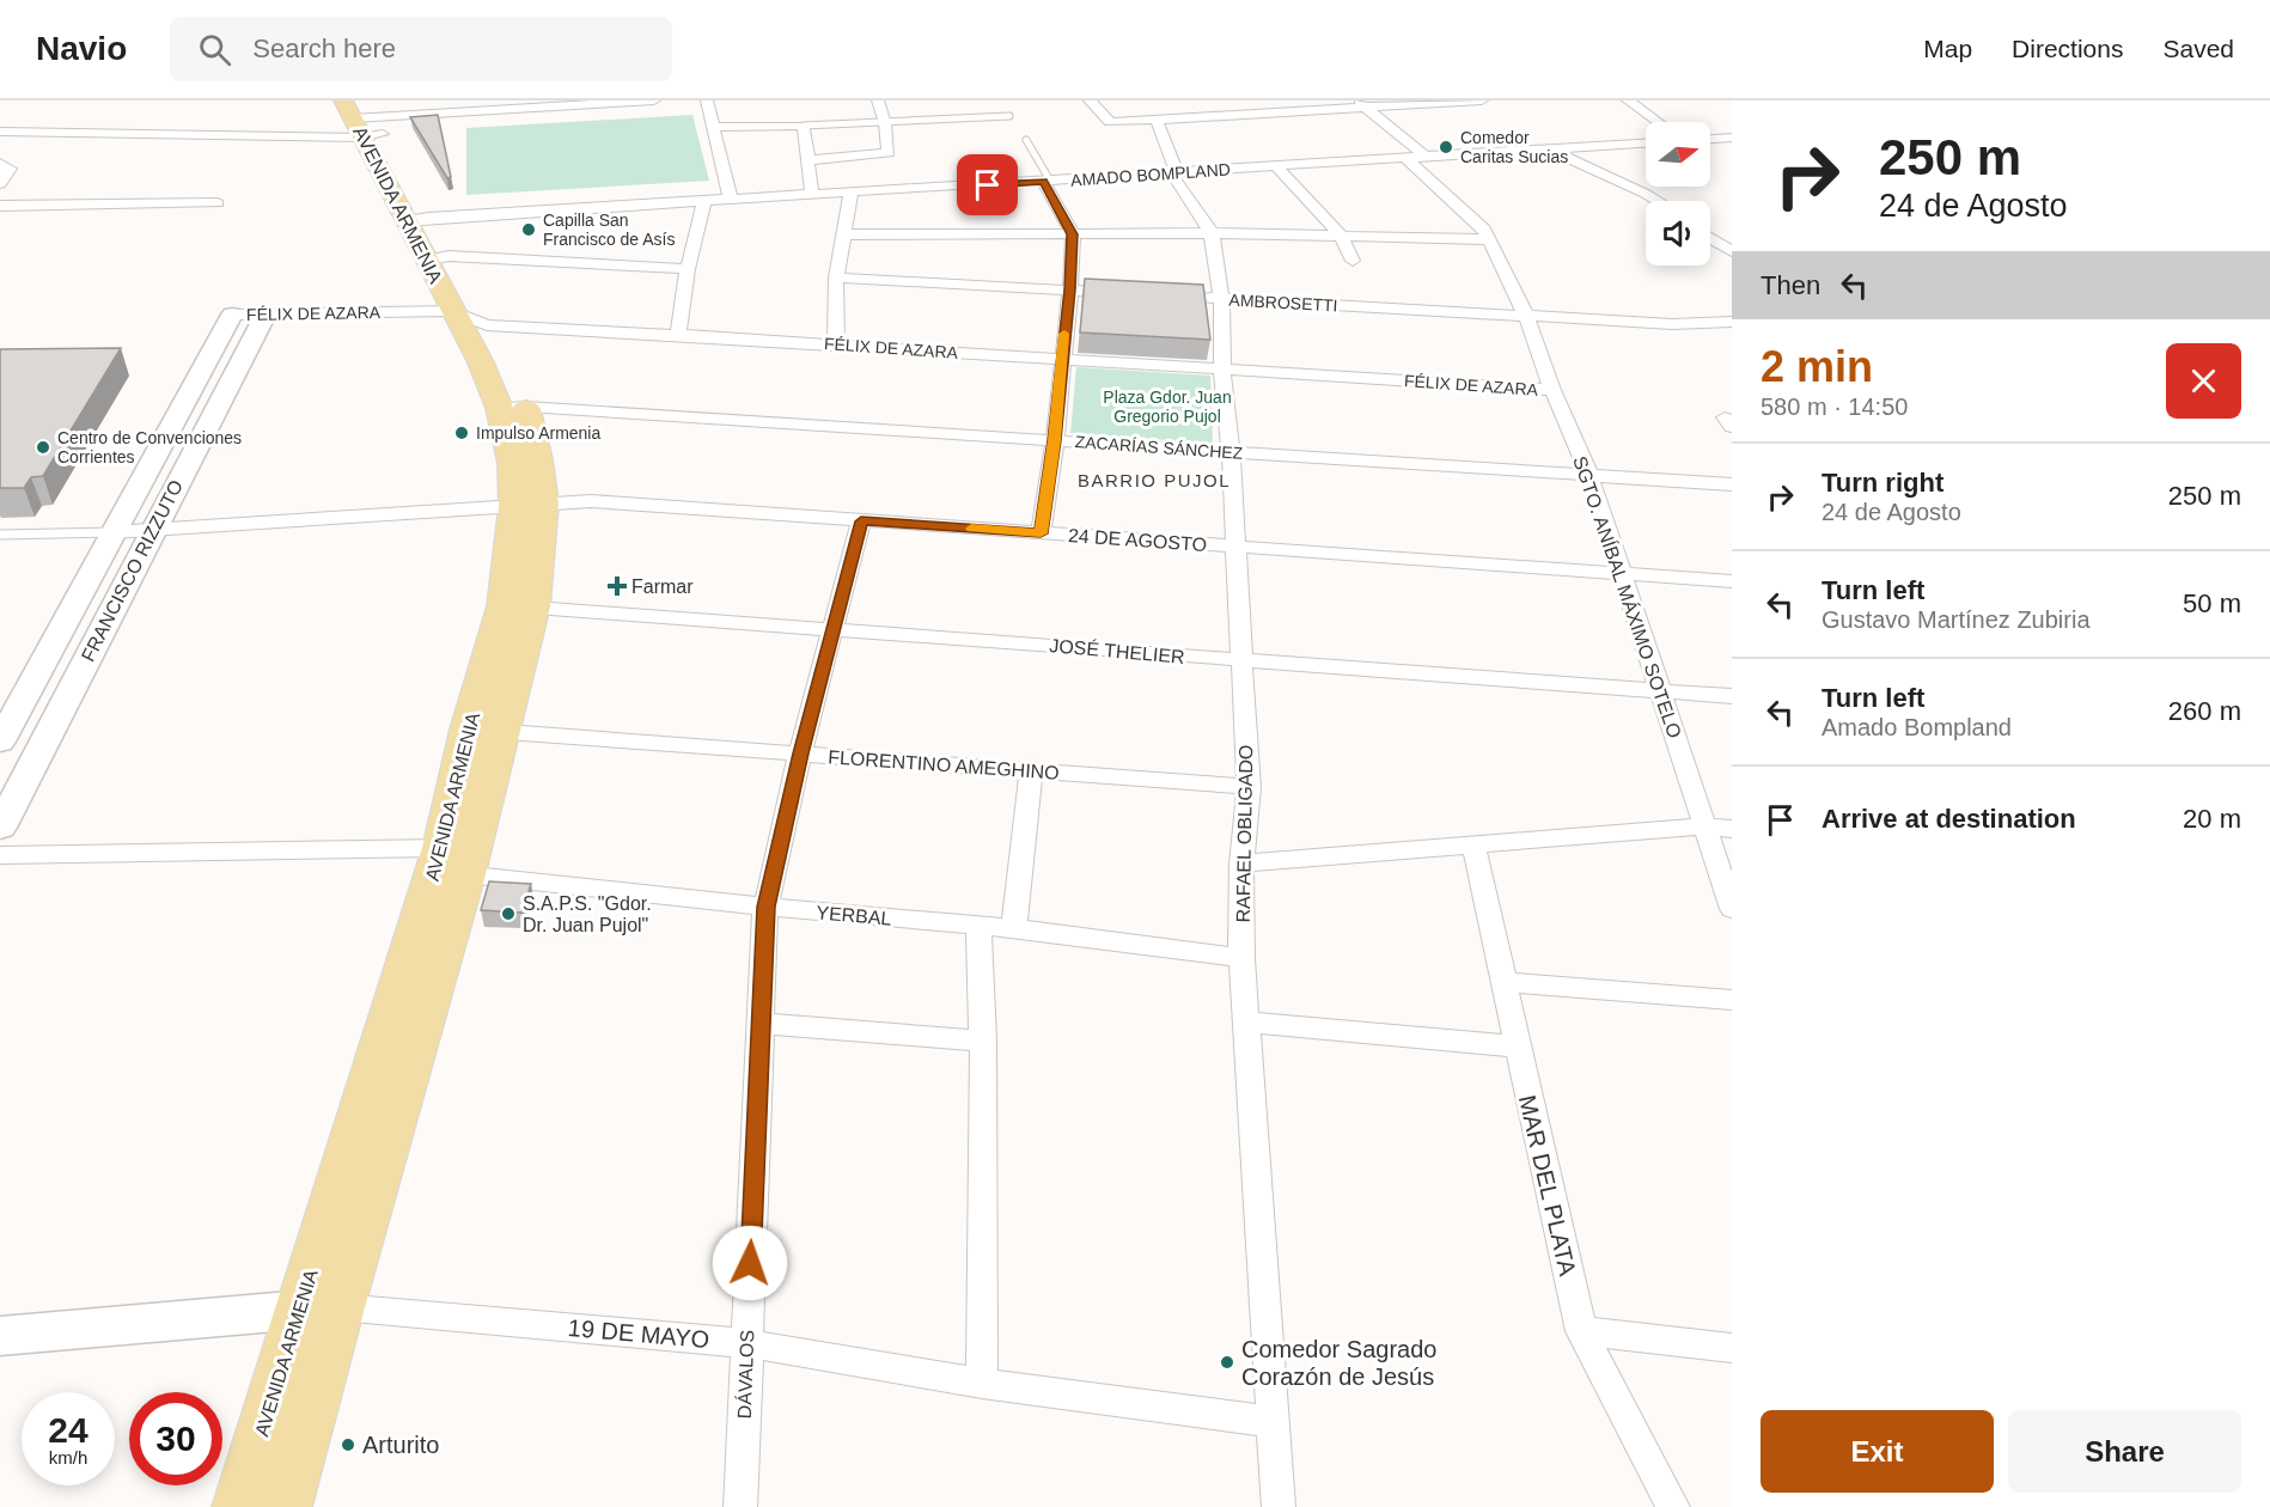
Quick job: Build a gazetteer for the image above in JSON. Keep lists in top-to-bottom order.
{
  "streets": {
    "main road": ["AVENIDA ARMENIA"],
    "street": [
      "AMADO BOMPLAND",
      "AMBROSETTI",
      "FÉLIX DE AZARA",
      "ZACARÍAS SÁNCHEZ",
      "24 DE AGOSTO",
      "FRANCISCO RIZZUTO",
      "SGTO. ANÍBAL MÁXIMO SOTELO",
      "JOSÉ THELIER",
      "FLORENTINO AMEGHINO",
      "RAFAEL OBLIGADO",
      "YERBAL",
      "MAR DEL PLATA",
      "19 DE MAYO",
      "DÁVALOS"
    ]
  },
  "crossings": [
    ["AMADO BOMPLAND", "AVENIDA ARMENIA"],
    ["AMADO BOMPLAND", "SGTO. ANÍBAL MÁXIMO SOTELO"],
    ["AMADO BOMPLAND", "RAFAEL OBLIGADO"],
    ["AVENIDA ARMENIA", "FÉLIX DE AZARA"],
    ["AVENIDA ARMENIA", "ZACARÍAS SÁNCHEZ"],
    ["AVENIDA ARMENIA", "24 DE AGOSTO"],
    ["AVENIDA ARMENIA", "JOSÉ THELIER"],
    ["AVENIDA ARMENIA", "FLORENTINO AMEGHINO"],
    ["AVENIDA ARMENIA", "YERBAL"],
    ["AVENIDA ARMENIA", "19 DE MAYO"],
    ["AMBROSETTI", "SGTO. ANÍBAL MÁXIMO SOTELO"],
    ["AMBROSETTI", "RAFAEL OBLIGADO"],
    ["FÉLIX DE AZARA", "FRANCISCO RIZZUTO"],
    ["FÉLIX DE AZARA", "SGTO. ANÍBAL MÁXIMO SOTELO"],
    ["FÉLIX DE AZARA", "RAFAEL OBLIGADO"],
    ["ZACARÍAS SÁNCHEZ", "SGTO. ANÍBAL MÁXIMO SOTELO"],
    ["ZACARÍAS SÁNCHEZ", "RAFAEL OBLIGADO"],
    ["24 DE AGOSTO", "FRANCISCO RIZZUTO"],
    ["24 DE AGOSTO", "SGTO. ANÍBAL MÁXIMO SOTELO"],
    ["24 DE AGOSTO", "RAFAEL OBLIGADO"],
    ["24 DE AGOSTO", "DÁVALOS"],
    ["SGTO. ANÍBAL MÁXIMO SOTELO", "JOSÉ THELIER"],
    ["JOSÉ THELIER", "RAFAEL OBLIGADO"],
    ["JOSÉ THELIER", "DÁVALOS"],
    ["FLORENTINO AMEGHINO", "RAFAEL OBLIGADO"],
    ["FLORENTINO AMEGHINO", "DÁVALOS"],
    ["RAFAEL OBLIGADO", "YERBAL"],
    ["RAFAEL OBLIGADO", "19 DE MAYO"],
    ["YERBAL", "DÁVALOS"],
    ["19 DE MAYO", "DÁVALOS"]
  ],
  "districts": ["BARRIO PUJOL"],
  "parks": ["Plaza Gdor. Juan Gregorio Pujol"],
  "places": {
    "other": [
      "Comedor Caritas Sucias",
      "Capilla San Francisco de Asís",
      "Impulso Armenia",
      "Centro de Convenciones Corrientes",
      "S.A.P.S. \"Gdor. Dr. Juan Pujol\"",
      "Comedor Sagrado Corazón de Jesús",
      "Arturito"
    ],
    "health": ["Farmar"]
  },
  "north": "right",
  "page": {
    "header": "Navio",
    "search": "Search here",
    "nav": ["Map", "Directions", "Saved"],
    "turn": ["250 m", "24 de Agosto"],
    "then": "Then",
    "heading": ["2 min", "580 m · 14:50"],
    "list": [
      {
        "name": "Turn right",
        "note": "24 de Agosto",
        "value": "250 m"
      },
      {
        "name": "Turn left",
        "note": "Gustavo Martínez Zubiria",
        "value": "50 m"
      },
      {
        "name": "Turn left",
        "note": "Amado Bompland",
        "value": "260 m"
      },
      {
        "name": "Arrive at destination",
        "value": "20 m"
      }
    ],
    "speed": "24 km/h",
    "limit": "30",
    "buttons": ["Exit", "Share"]
  }
}
